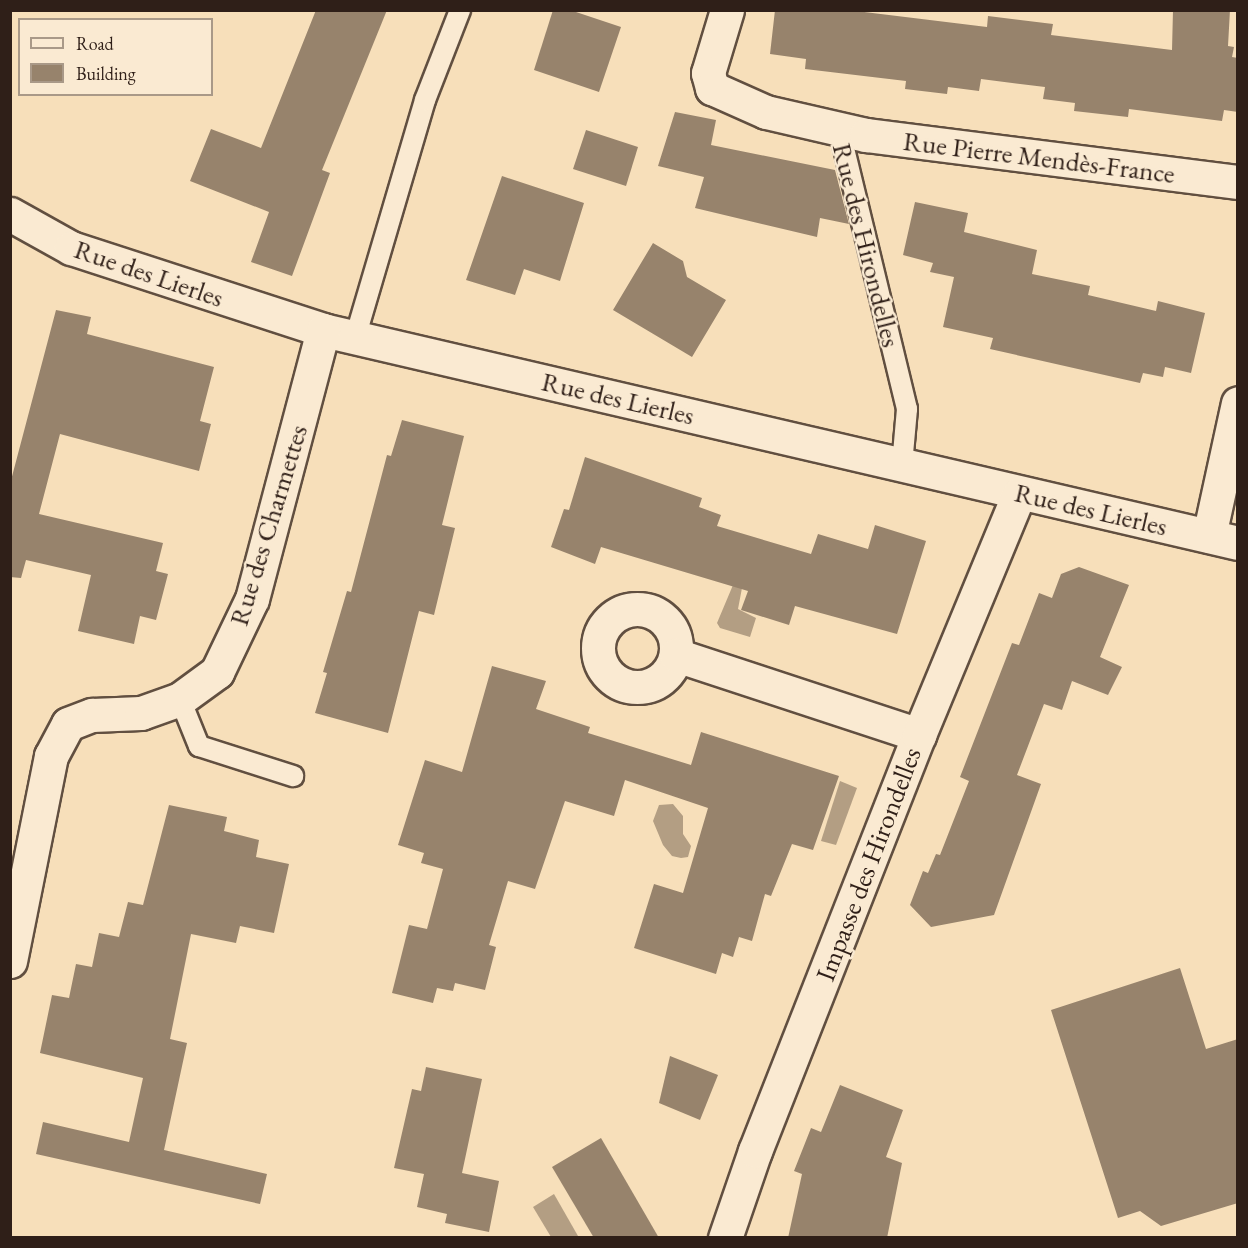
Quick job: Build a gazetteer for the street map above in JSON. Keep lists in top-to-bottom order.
{
  "streets": {
    "street": [
      "Rue Pierre Mendès-France",
      "Rue des Hirondelles",
      "Rue des Lierles",
      "Rue des Charmettes",
      "Impasse des Hirondelles"
    ]
  },
  "crossings": [
    ["Rue Pierre Mendès-France", "Rue des Hirondelles"],
    ["Rue des Hirondelles", "Rue des Lierles"],
    ["Rue des Lierles", "Rue des Charmettes"],
    ["Rue des Lierles", "Impasse des Hirondelles"]
  ],
  "legend": ["Road", "Building"]
}
